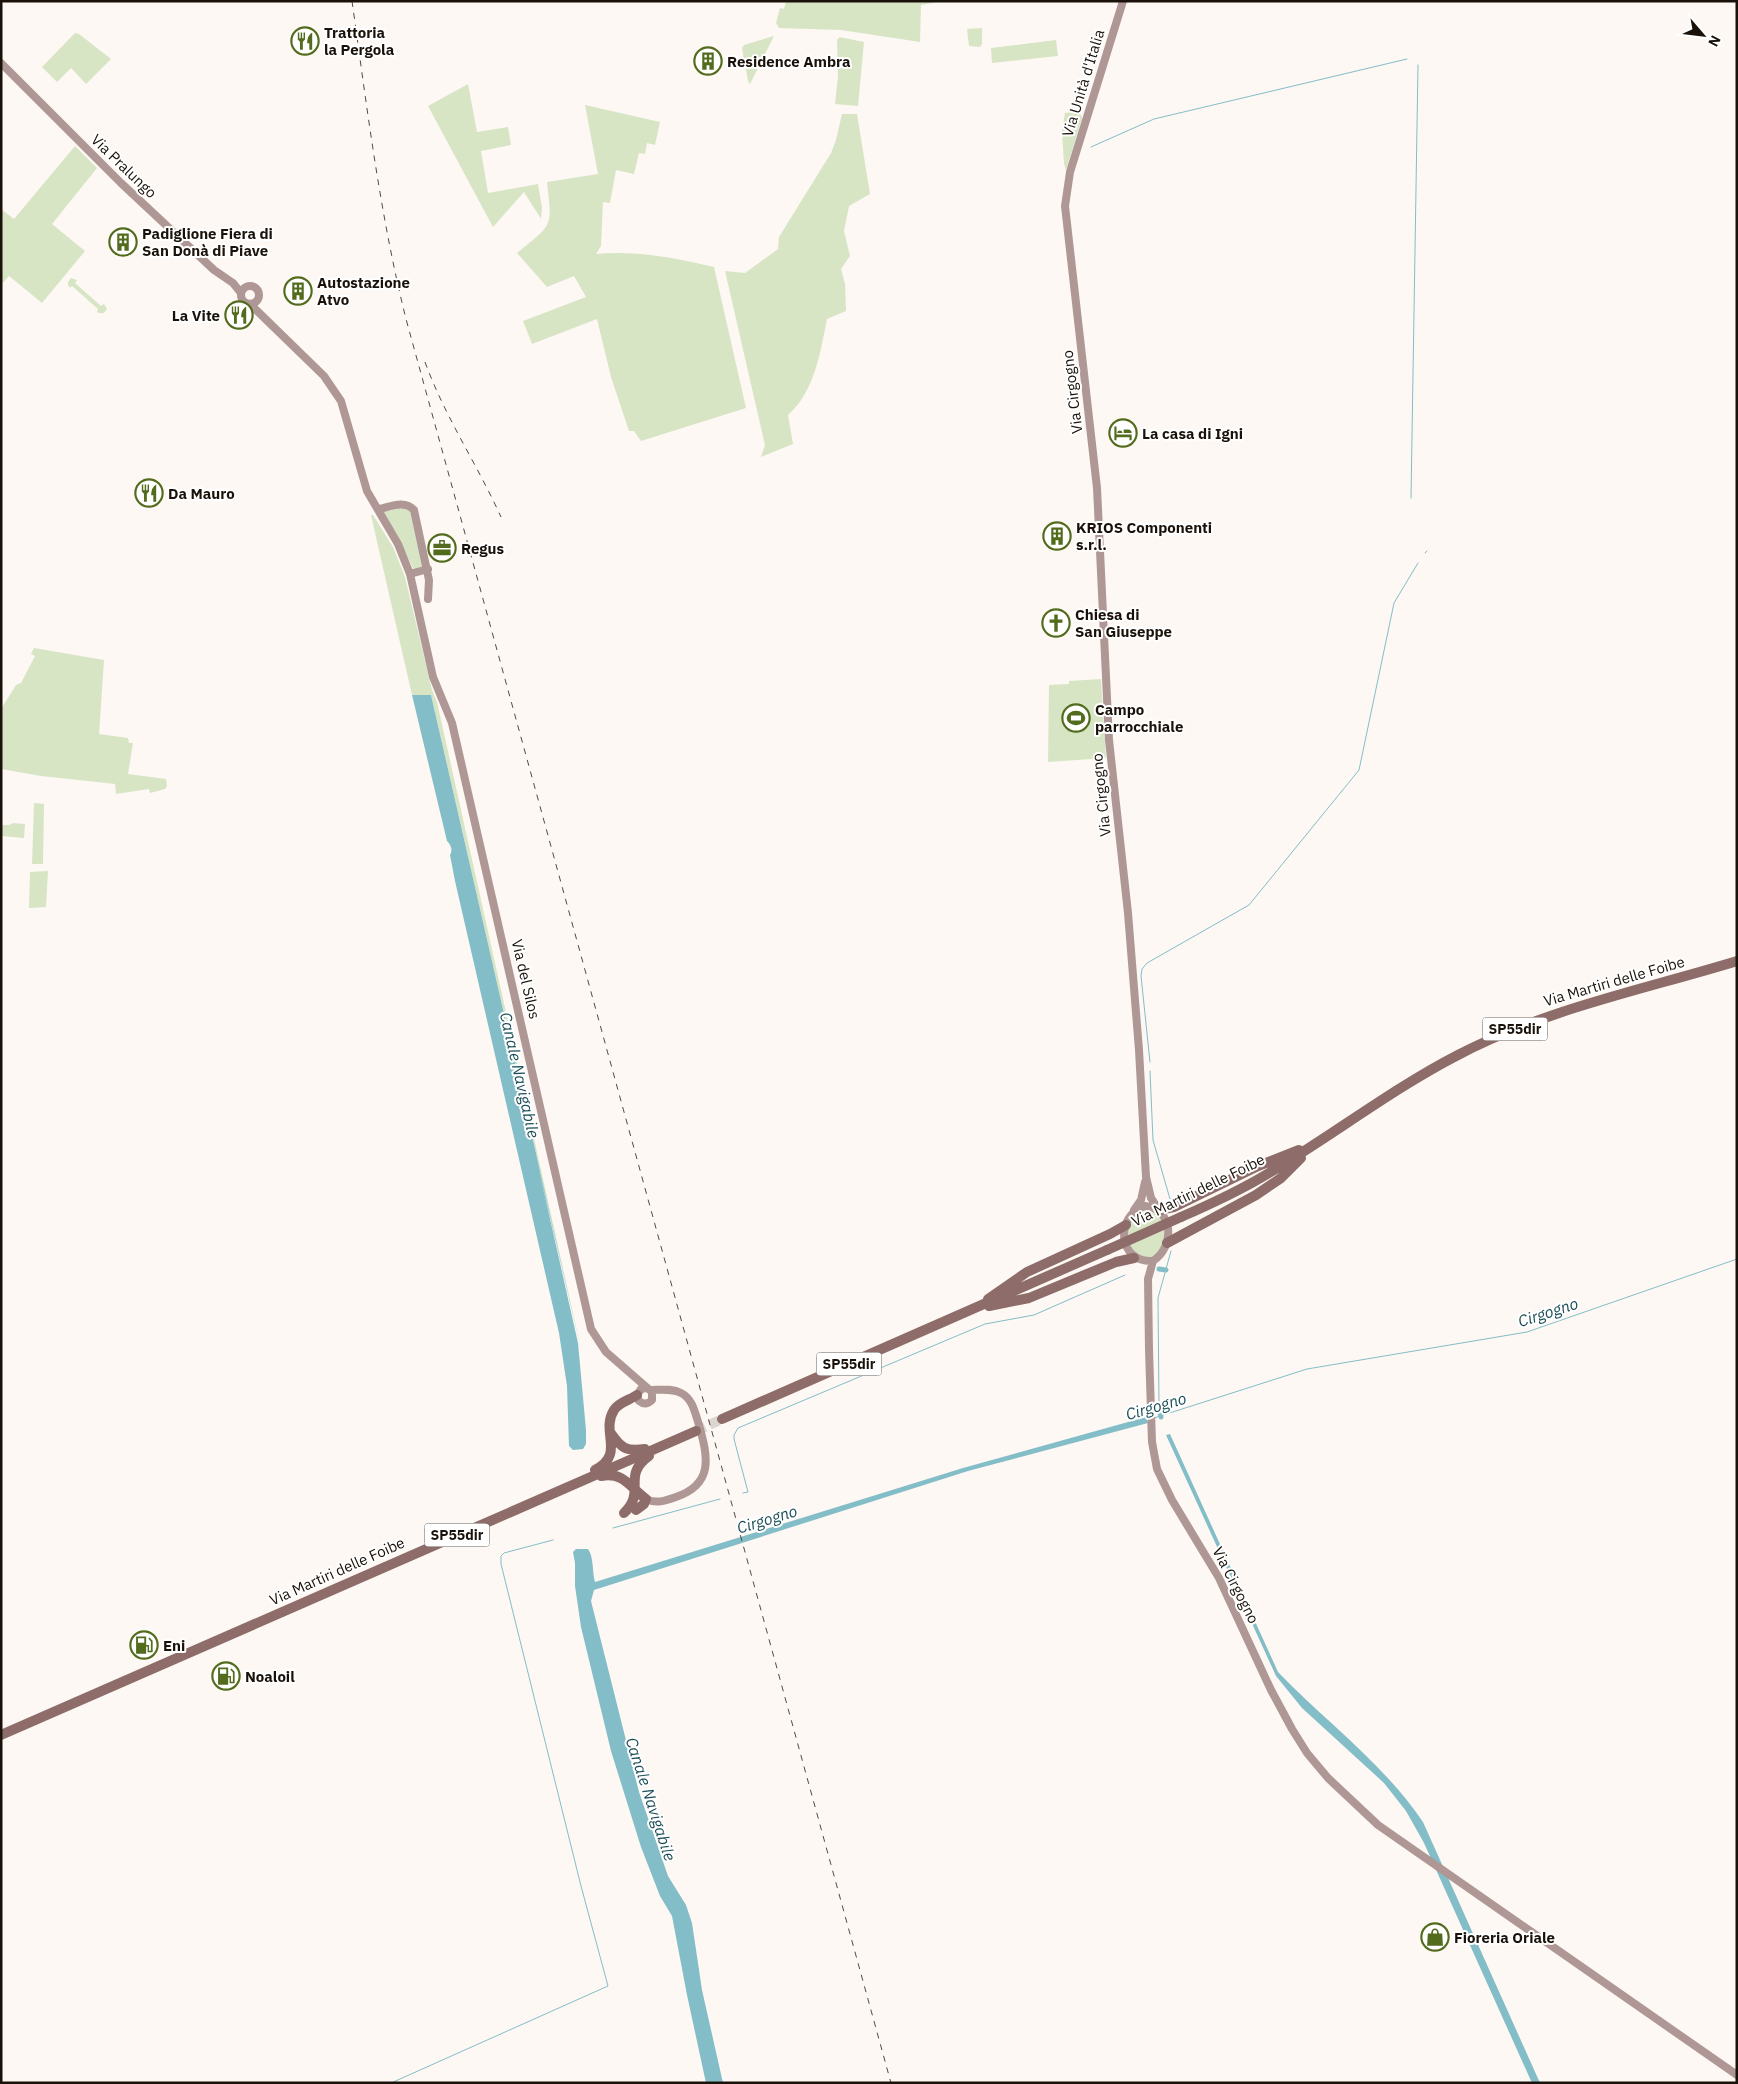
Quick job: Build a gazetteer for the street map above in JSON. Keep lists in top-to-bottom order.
{
  "streets": {
    "highway": ["Via Martiri delle Foibe", "SP55dir"],
    "street": [
      "Via Unità d'Italia",
      "Via Pralungo",
      "Via Cirgogno",
      "Via del Silos"
    ]
  },
  "crossings": [
    ["Via Unità d'Italia", "Via Cirgogno"],
    ["Via Pralungo", "Via del Silos"]
  ],
  "water": ["Canale Navigabile", "Cirgogno"],
  "places": {
    "restaurant": ["Trattoria la Pergola", "La Vite", "Da Mauro"],
    "building": [
      "Residence Ambra",
      "Padiglione Fiera di San Donà di Piave",
      "Autostazione Atvo",
      "KRIOS Componenti s.r.l."
    ],
    "hotel": ["La casa di Igni"],
    "office": ["Regus"],
    "church": ["Chiesa di San Giuseppe"],
    "sports": ["Campo parrocchiale"],
    "fuel station": ["Eni", "Noaloil"],
    "shop": ["Fioreria Oriale"]
  },
  "north": "bottom right"
}
